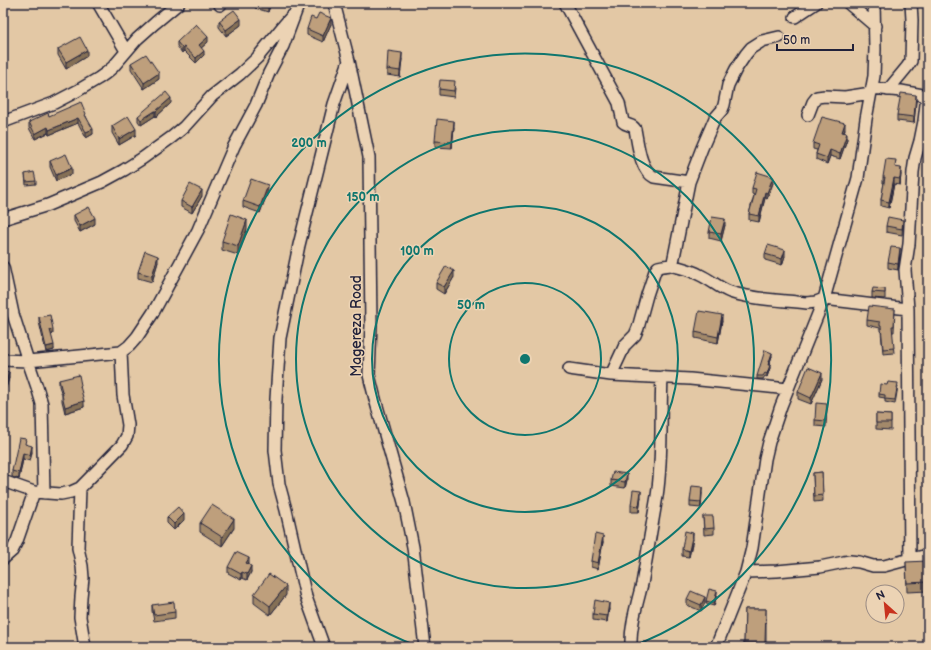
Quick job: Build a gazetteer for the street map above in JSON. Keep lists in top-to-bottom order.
{
  "streets": {
    "street": ["Magereza Road"]
  },
  "scale_bar": "50 m",
  "north": "top left",
  "rings": [
    "200 m",
    "150 m",
    "100 m",
    "50 m"
  ]
}
